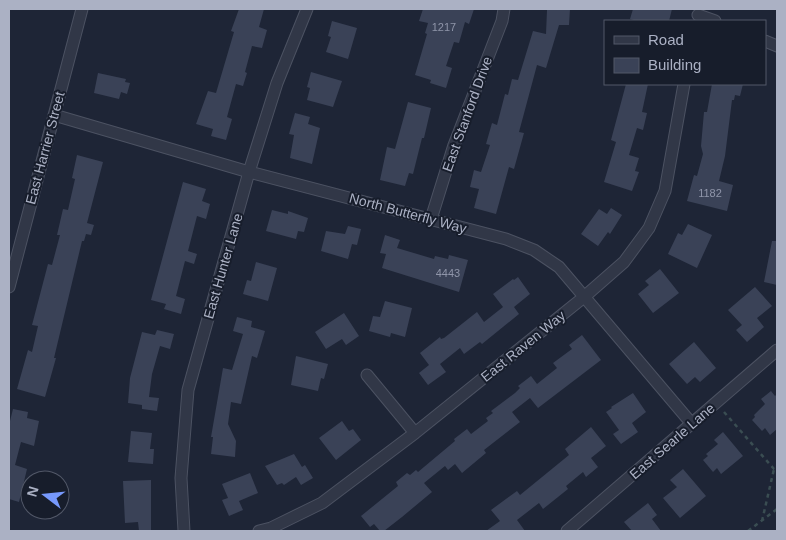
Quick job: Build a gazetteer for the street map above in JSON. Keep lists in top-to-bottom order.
{
  "streets": {
    "street": [
      "East Stanford Drive",
      "East Harrier Street",
      "North Butterfly Way",
      "East Hunter Lane",
      "East Raven Way",
      "East Searle Lane"
    ]
  },
  "crossings": [
    ["East Stanford Drive", "North Butterfly Way"],
    ["East Harrier Street", "North Butterfly Way"],
    ["North Butterfly Way", "East Hunter Lane"],
    ["North Butterfly Way", "East Raven Way"],
    ["North Butterfly Way", "East Searle Lane"]
  ],
  "house_numbers": ["1217", "1182", "4443"],
  "legend": ["Road", "Building"],
  "north": "left"
}
